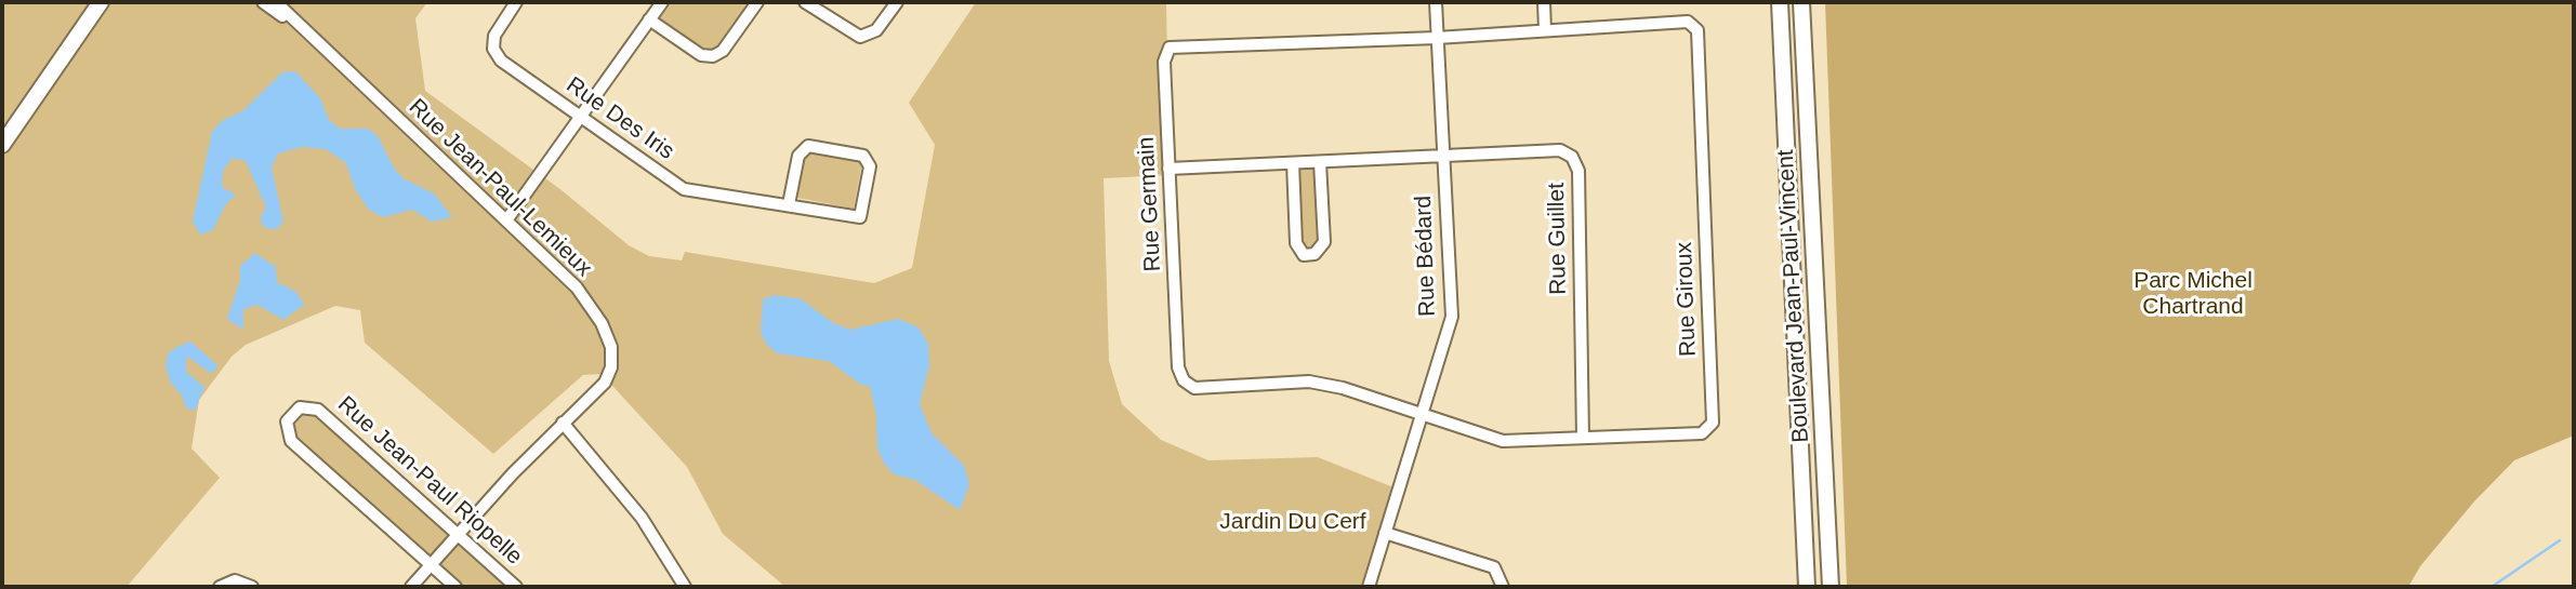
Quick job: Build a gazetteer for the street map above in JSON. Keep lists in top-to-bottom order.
{
  "streets": {
    "street": [
      "Rue Des Iris",
      "Rue Jean-Paul-Lemieux",
      "Rue Germain",
      "Rue Guillet",
      "Rue Bédard",
      "Boulevard Jean-Paul-Vincent",
      "Rue Giroux",
      "Rue Jean-Paul Riopelle"
    ]
  },
  "crossings": [
    ["Rue Jean-Paul-Lemieux", "Rue Jean-Paul Riopelle"],
    ["Rue Germain", "Rue Guillet"],
    ["Rue Germain", "Rue Bédard"],
    ["Rue Germain", "Rue Giroux"],
    ["Rue Guillet", "Rue Bédard"],
    ["Rue Guillet", "Rue Giroux"],
    ["Rue Bédard", "Rue Giroux"]
  ],
  "parks": ["Parc Michel Chartrand", "Jardin Du Cerf"]
}
